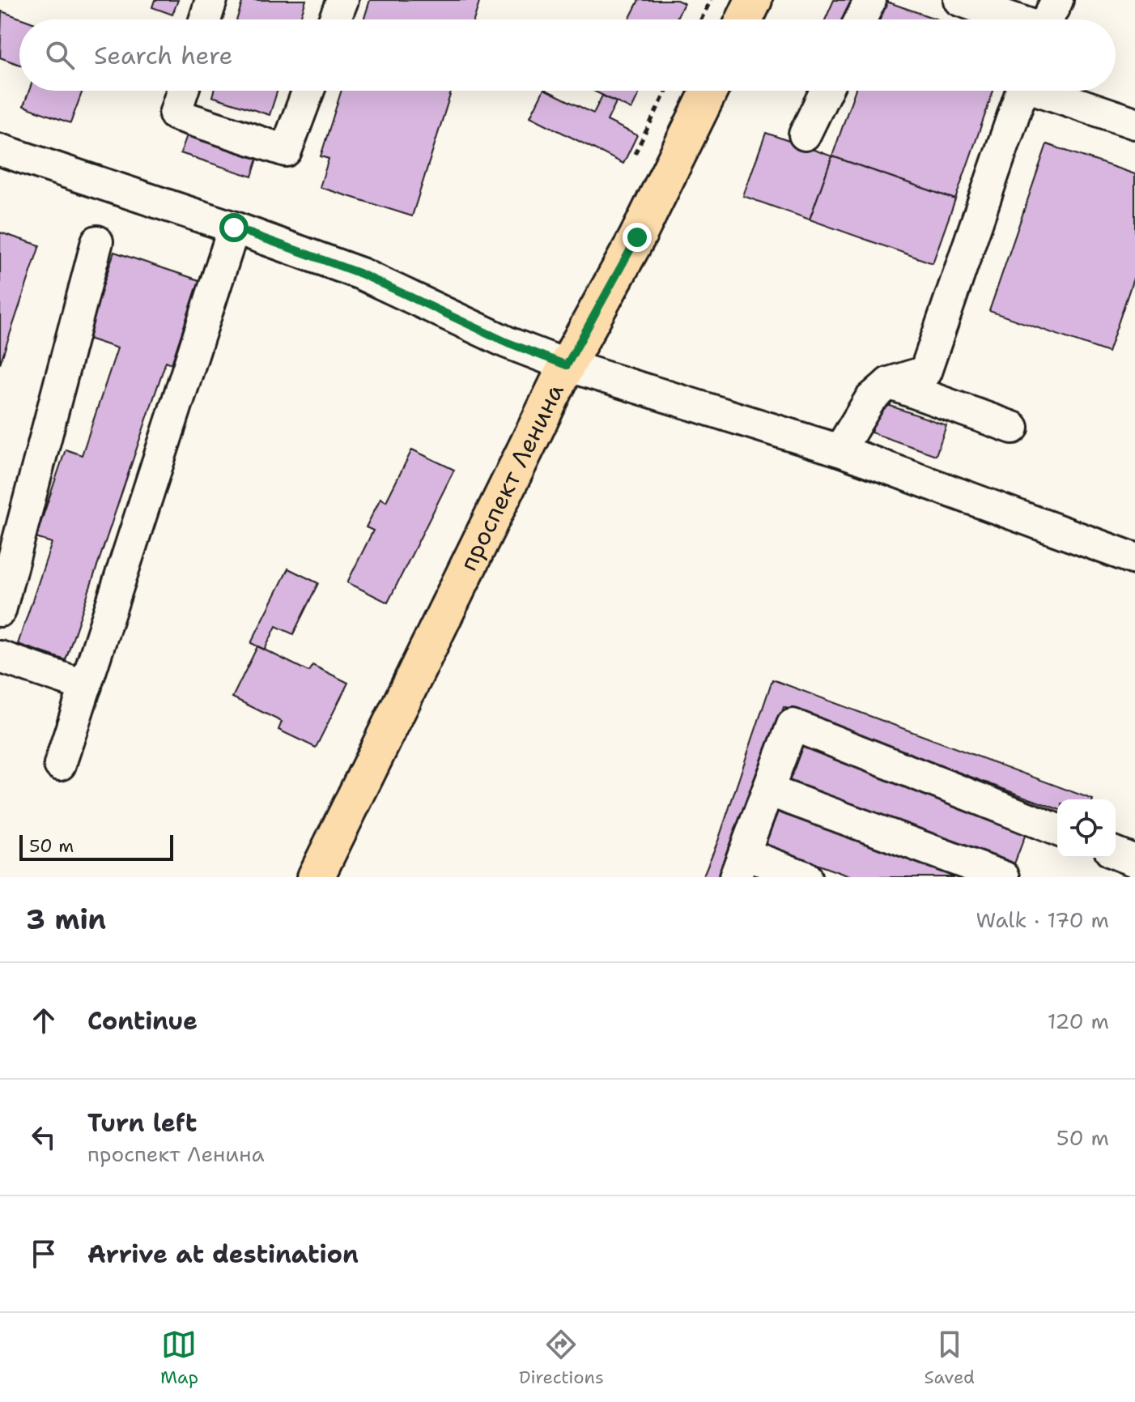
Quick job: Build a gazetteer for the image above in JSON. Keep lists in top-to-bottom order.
{
  "streets": {
    "main road": ["проспект Ленина"]
  },
  "scale_bar": "50 m",
  "page": {
    "search": "Search here",
    "scale": "50 m",
    "heading": ["3 min", "Walk · 170 m"],
    "list": [
      ["Continue", "120 m"],
      ["Turn left", "проспект Ленина", "50 m"],
      "Arrive at destination"
    ],
    "nav": ["Map", "Directions", "Saved"]
  }
}
